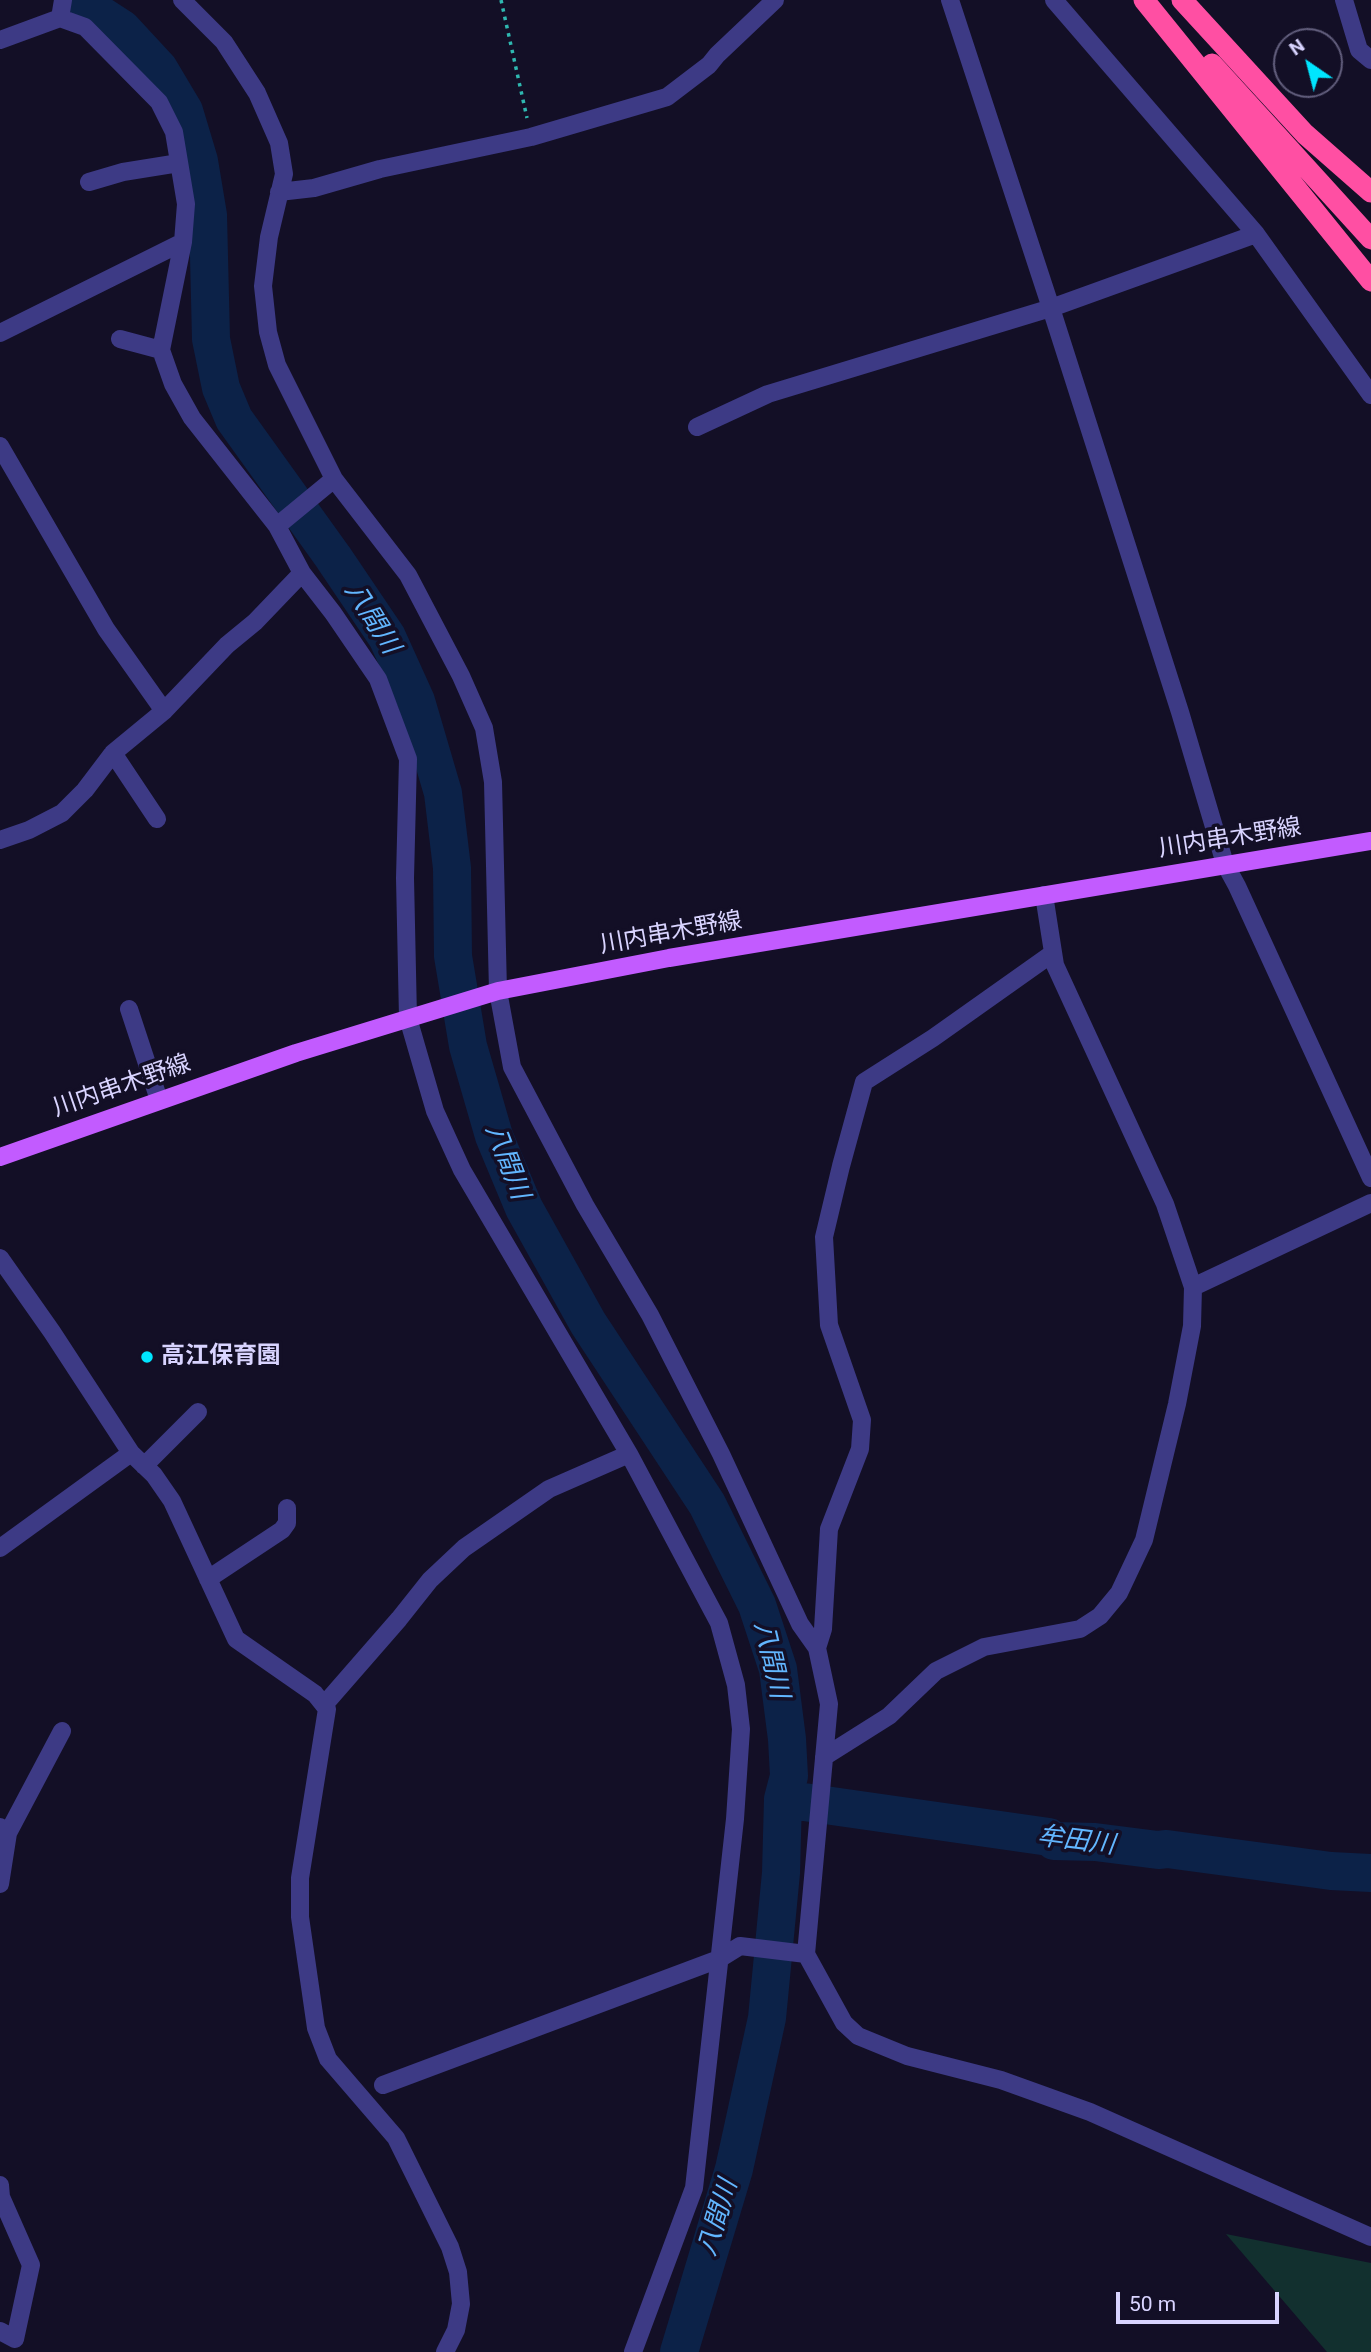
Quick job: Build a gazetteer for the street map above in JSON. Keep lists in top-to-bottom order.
{
  "streets": {
    "main road": ["川内串木野線"]
  },
  "water": ["八間川", "牟田川"],
  "places": ["高江保育園"],
  "scale_bar": "50 m",
  "north": "top left"
}
